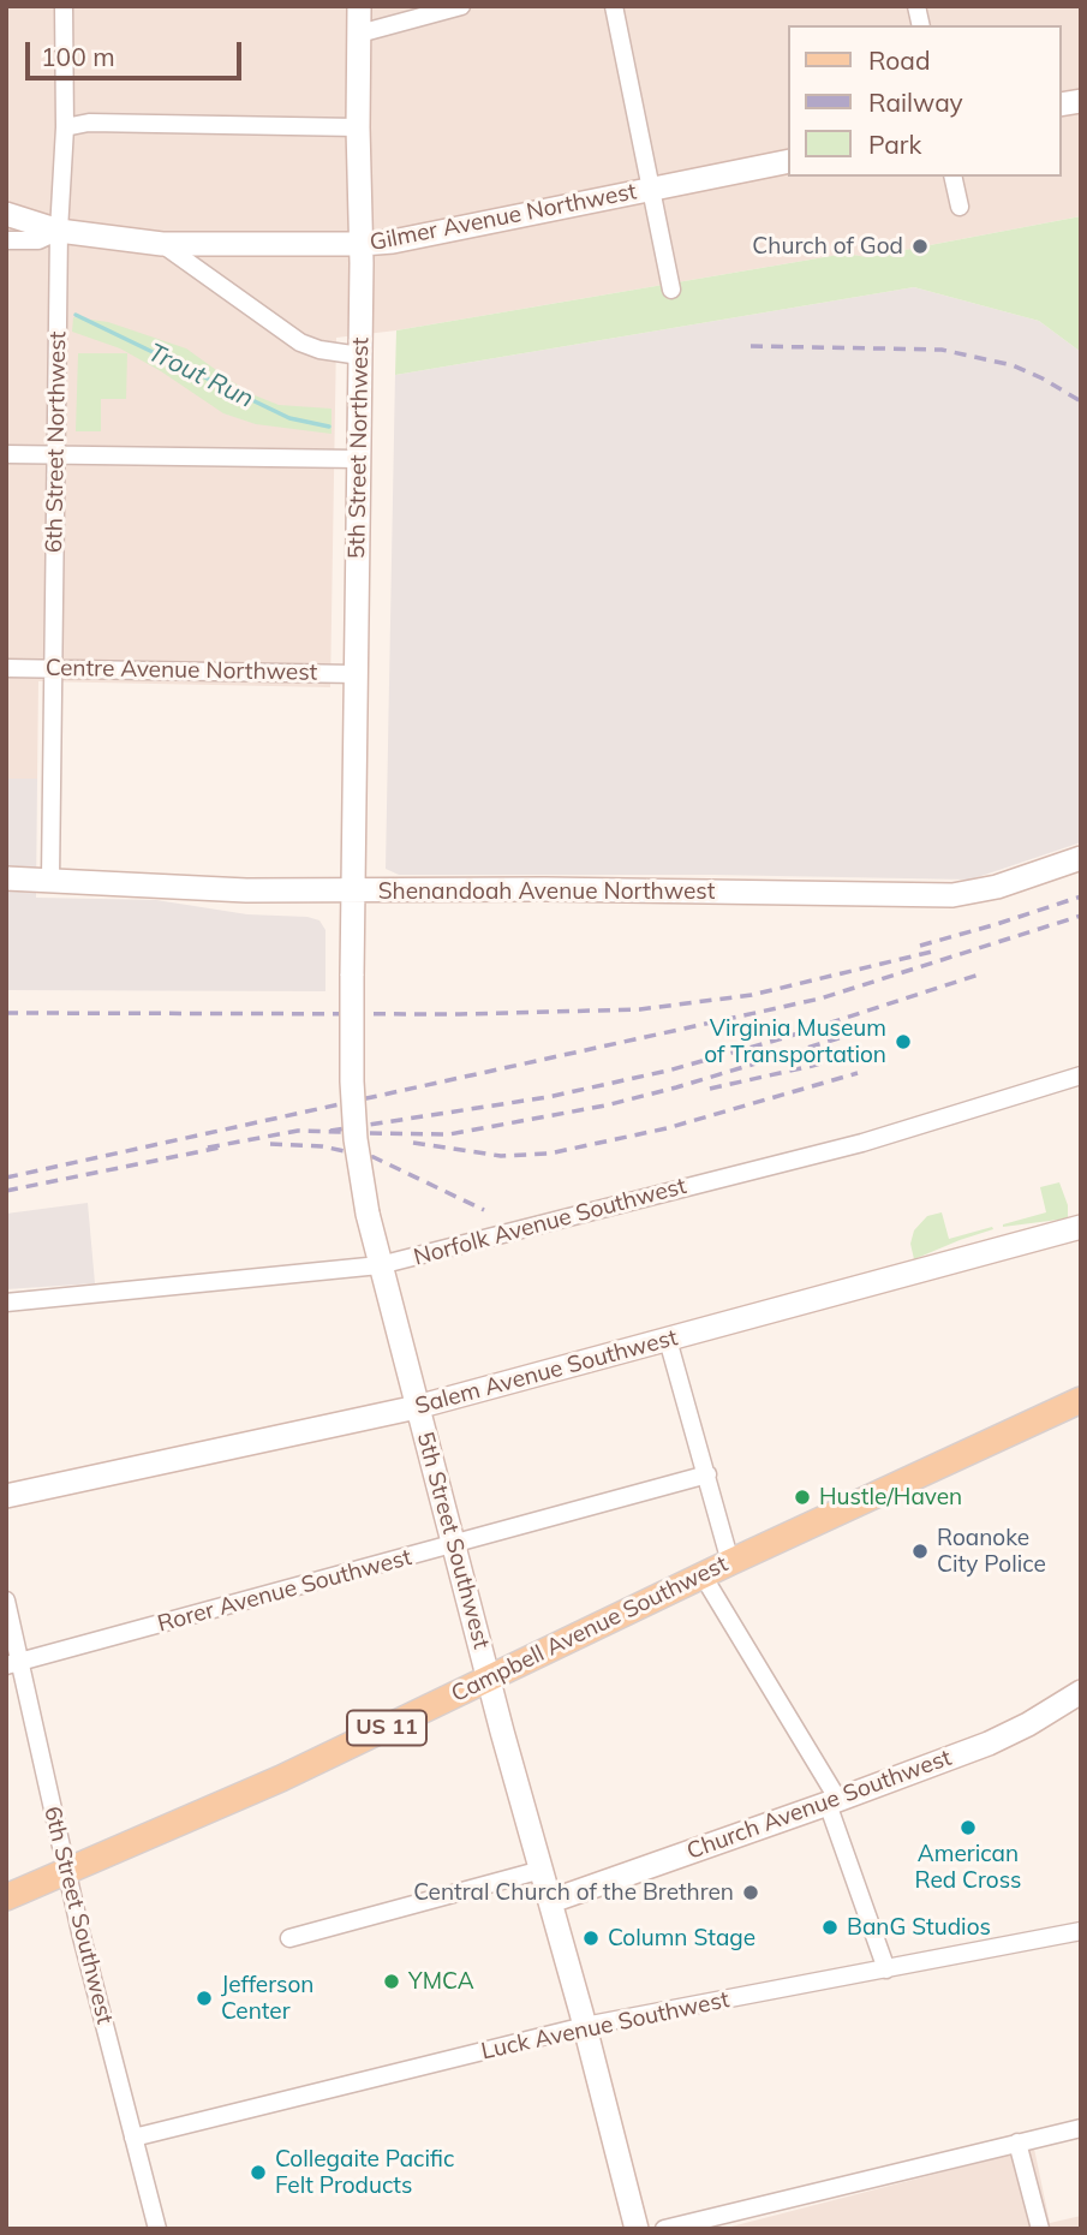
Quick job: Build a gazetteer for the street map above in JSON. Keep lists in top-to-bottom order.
{
  "streets": {
    "main road": ["Campbell Avenue Southwest", "US 11"],
    "street": [
      "Gilmer Avenue Northwest",
      "6th Street Northwest",
      "5th Street Northwest",
      "Centre Avenue Northwest",
      "Shenandoah Avenue Northwest",
      "Norfolk Avenue Southwest",
      "Salem Avenue Southwest",
      "5th Street Southwest",
      "Rorer Avenue Southwest",
      "Church Avenue Southwest",
      "6th Street Southwest",
      "Luck Avenue Southwest"
    ]
  },
  "crossings": [
    ["Gilmer Avenue Northwest", "6th Street Northwest"],
    ["Gilmer Avenue Northwest", "5th Street Northwest"],
    ["6th Street Northwest", "Centre Avenue Northwest"],
    ["6th Street Northwest", "Shenandoah Avenue Northwest"],
    ["5th Street Northwest", "Centre Avenue Northwest"],
    ["5th Street Northwest", "Shenandoah Avenue Northwest"],
    ["5th Street Northwest", "5th Street Southwest"],
    ["Shenandoah Avenue Northwest", "5th Street Southwest"],
    ["Norfolk Avenue Southwest", "5th Street Southwest"],
    ["Salem Avenue Southwest", "5th Street Southwest"],
    ["5th Street Southwest", "Rorer Avenue Southwest"],
    ["5th Street Southwest", "Campbell Avenue Southwest"],
    ["5th Street Southwest", "Church Avenue Southwest"],
    ["5th Street Southwest", "Luck Avenue Southwest"],
    ["Rorer Avenue Southwest", "6th Street Southwest"],
    ["Campbell Avenue Southwest", "6th Street Southwest"],
    ["6th Street Southwest", "Luck Avenue Southwest"]
  ],
  "water": ["Trout Run"],
  "places": [
    "Church of God",
    "Virginia Museum of Transportation",
    "Hustle/Haven",
    "Roanoke City Police",
    "American Red Cross",
    "Central Church of the Brethren",
    "BanG Studios",
    "Column Stage",
    "YMCA",
    "Jefferson Center",
    "Collegaite Pacific Felt Products"
  ],
  "legend": ["Road", "Railway", "Park"],
  "scale_bar": "100 m"
}
